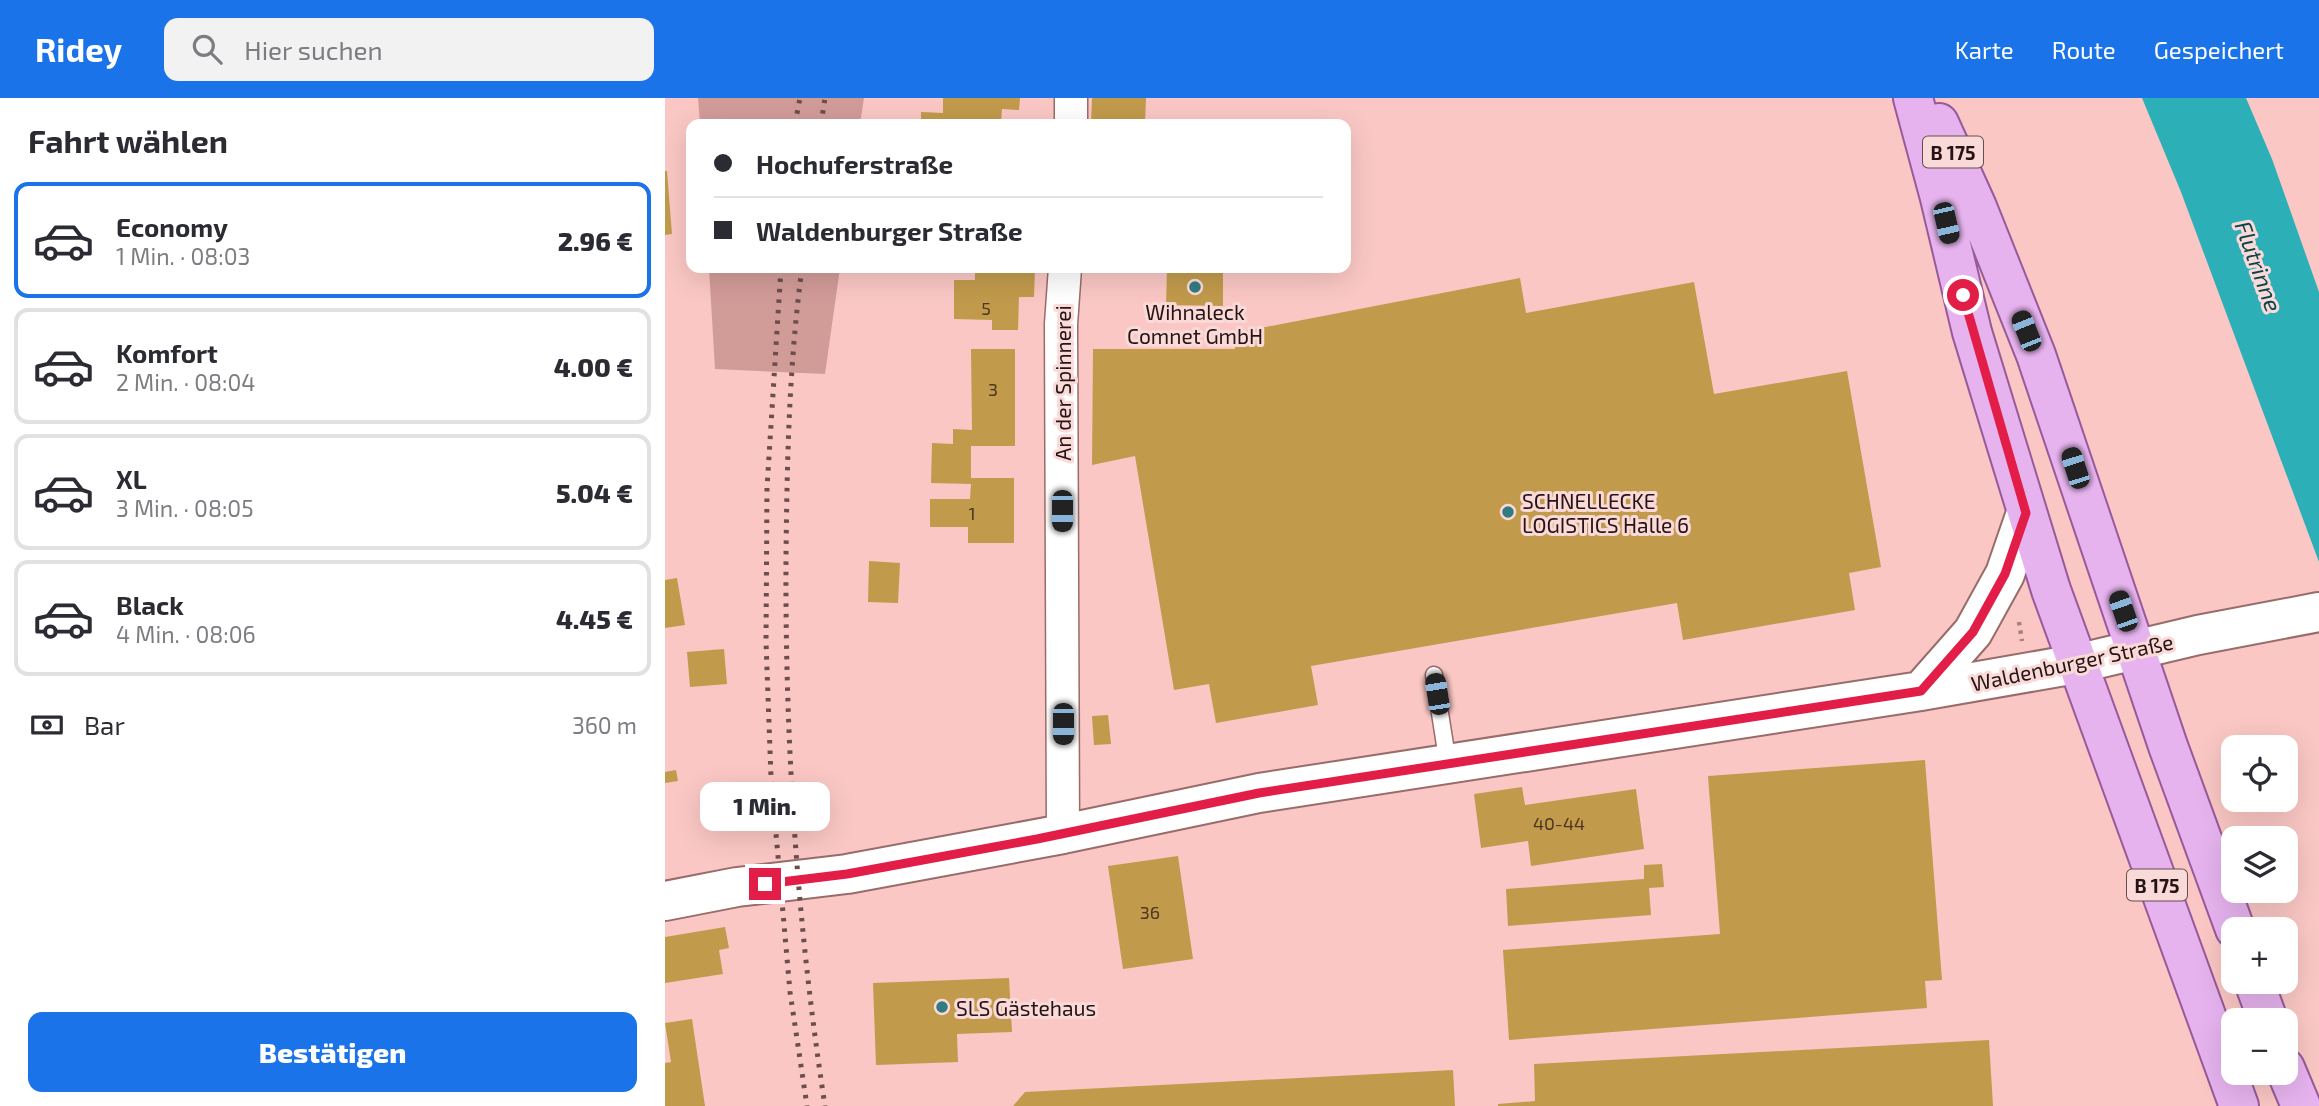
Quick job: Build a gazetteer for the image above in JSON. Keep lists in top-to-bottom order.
{
  "streets": {
    "main road": ["B 175"],
    "street": ["An der Spinnerei", "Waldenburger Straße"]
  },
  "crossings": [
    ["B 175", "Waldenburger Straße"],
    ["An der Spinnerei", "Waldenburger Straße"]
  ],
  "water": ["Flutrinne"],
  "places": ["Wihnaleck Comnet GmbH", "SCHNELLECKE LOGISTICS Halle 6", "SLS Gästehaus"],
  "house_numbers": [
    "5",
    "3",
    "1",
    "40-44",
    "36"
  ],
  "page": {
    "header": "Ridey",
    "search": "Hier suchen",
    "nav": ["Karte", "Route", "Gespeichert"],
    "heading": "Fahrt wählen",
    "banner": ["Hochuferstraße", "Waldenburger Straße"],
    "list": [
      {
        "name": "Economy",
        "note": "1 Min. · 08:03",
        "value": "2.96 €"
      },
      {
        "name": "Komfort",
        "note": "2 Min. · 08:04",
        "value": "4.00 €"
      },
      {
        "name": "XL",
        "note": "3 Min. · 08:05",
        "value": "5.04 €"
      },
      {
        "name": "Black",
        "note": "4 Min. · 08:06",
        "value": "4.45 €"
      }
    ],
    "pay": ["Bar", "360 m"],
    "map_buttons": ["+", "−"],
    "bubble": "1 Min.",
    "buttons": "Bestätigen"
  }
}
